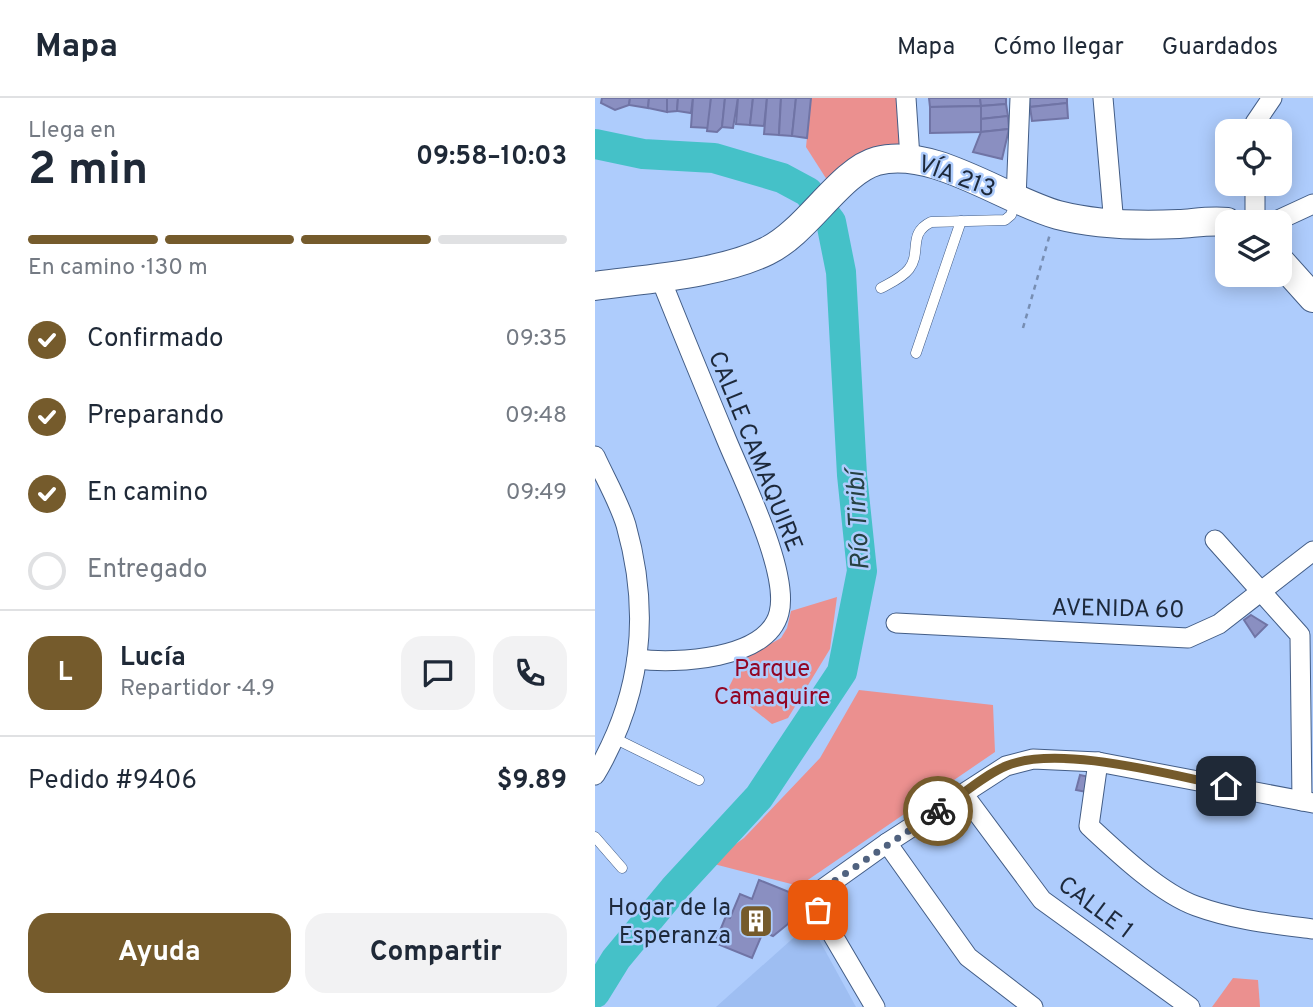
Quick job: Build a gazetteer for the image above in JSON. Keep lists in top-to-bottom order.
{
  "streets": {
    "main road": ["VÍA 213"],
    "street": ["CALLE CAMAQUIRE", "AVENIDA 60", "CALLE 1"]
  },
  "crossings": [
    ["VÍA 213", "CALLE CAMAQUIRE"]
  ],
  "water": ["Río Tiribí"],
  "parks": ["Parque Camaquire"],
  "places": {
    "building": ["Hogar de la Esperanza"]
  },
  "page": {
    "header": "Mapa",
    "nav": ["Mapa", "Cómo llegar", "Guardados"],
    "heading": ["2 min", "Llega en", "09:58–10:03"],
    "panel": [
      "Lucía",
      "Repartidor · 4.9",
      "Pedido #9406",
      "$9.89"
    ],
    "bar": "En camino · 130 m",
    "list": [
      ["Confirmado", "09:35"],
      ["Preparando", "09:48"],
      ["En camino", "09:49"],
      "Entregado"
    ],
    "round": "L",
    "buttons": ["Ayuda", "Compartir"]
  }
}
